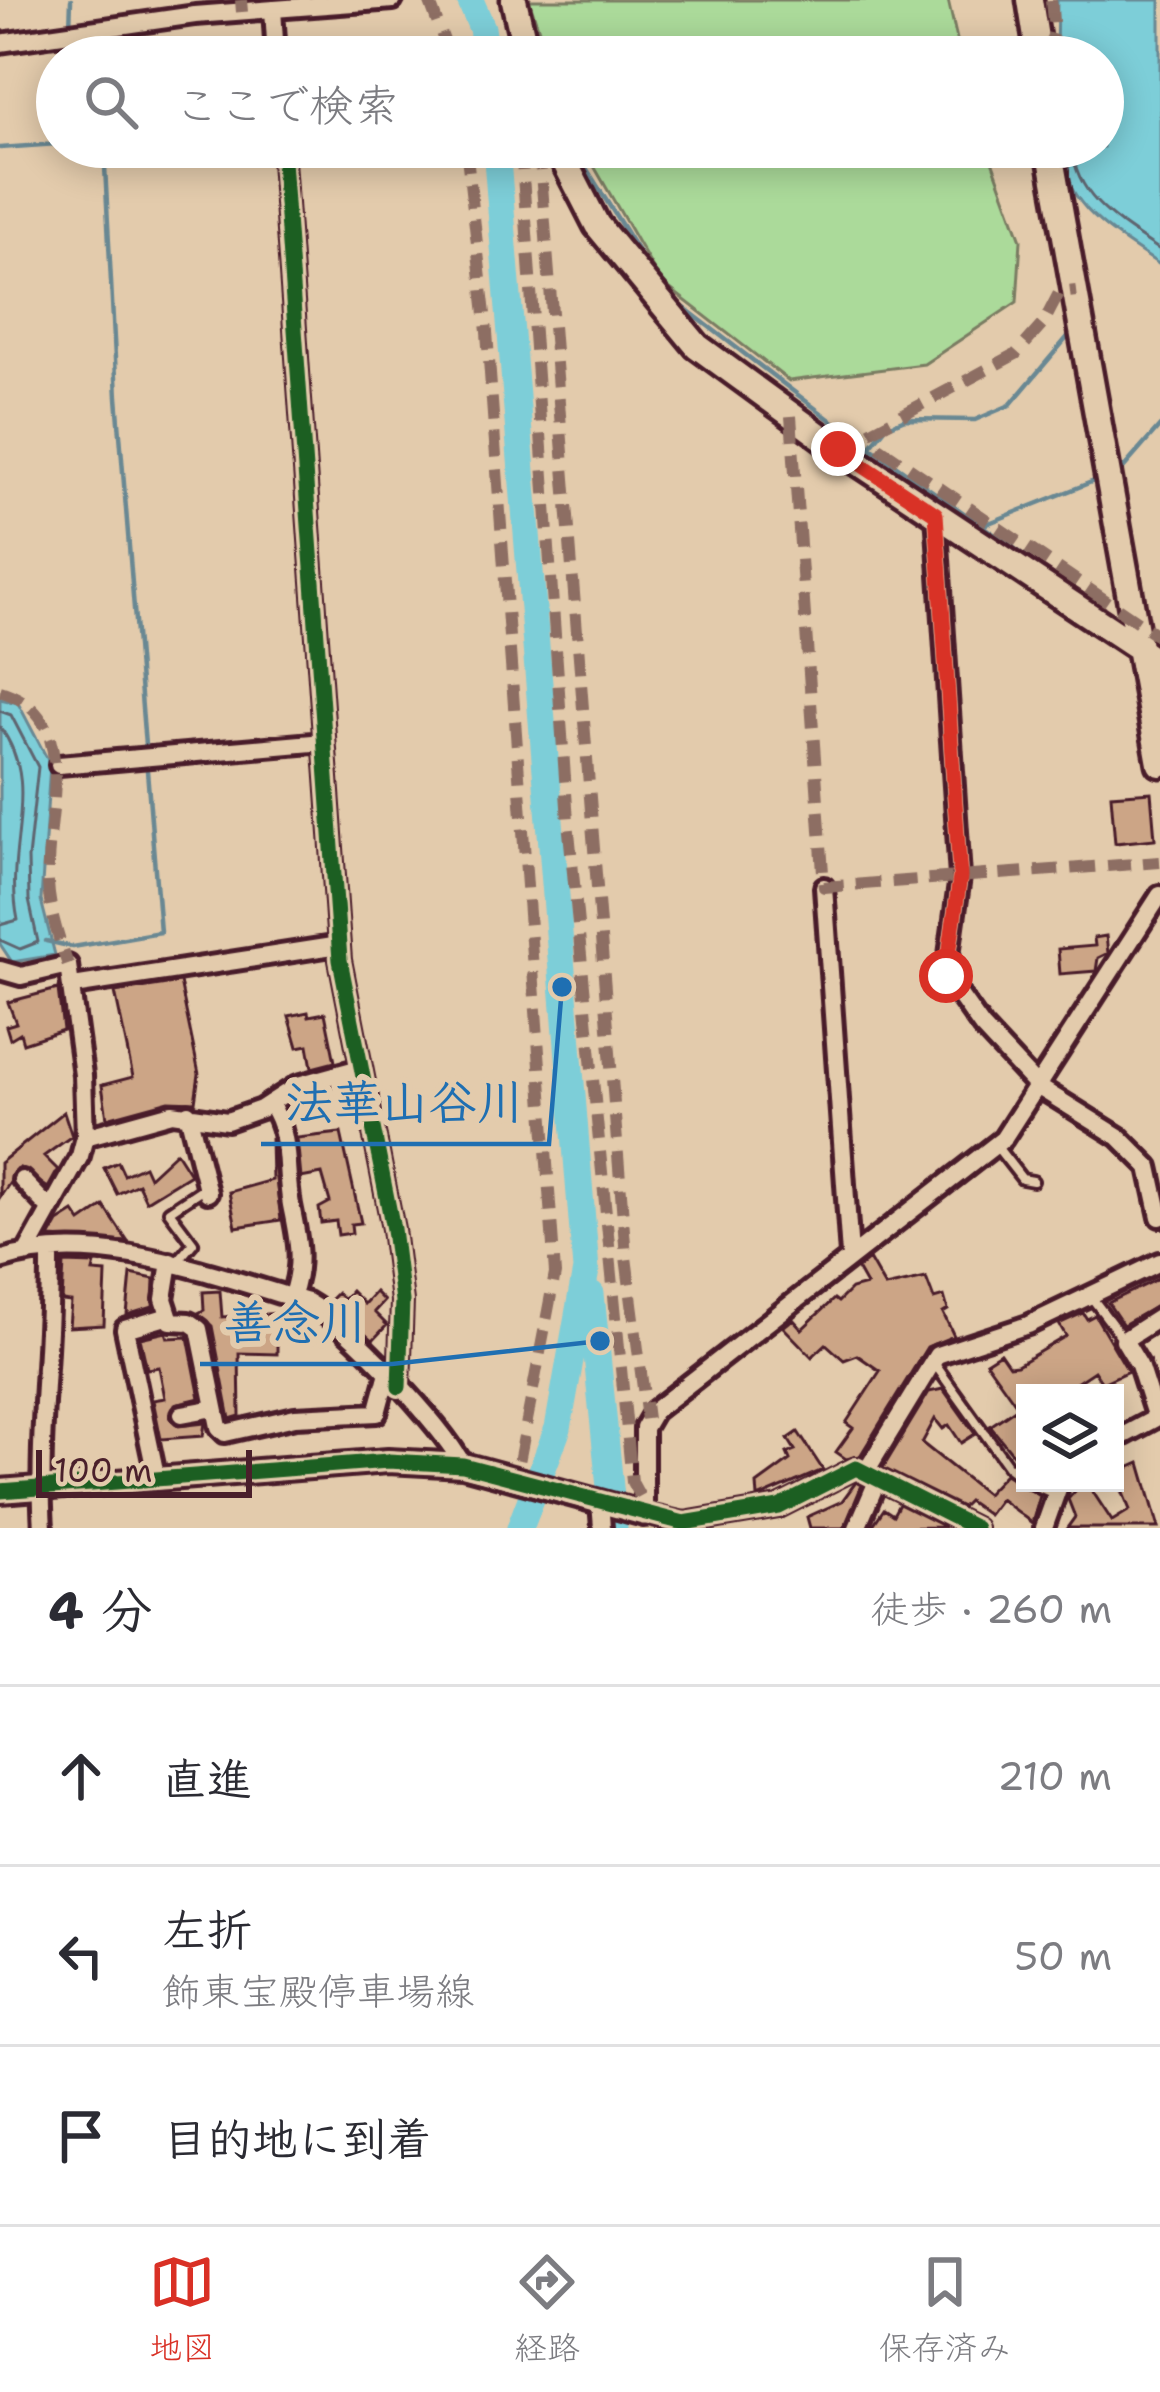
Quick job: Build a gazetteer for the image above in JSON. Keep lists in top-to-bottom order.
{
  "places": ["法華山谷川", "善念川"],
  "scale_bar": "100 m",
  "page": {
    "search": "ここで検索",
    "scale": "100 m",
    "heading": ["4 分", "徒歩 · 260 m"],
    "list": [
      ["直進", "210 m"],
      ["左折", "飾東宝殿停車場線", "50 m"],
      "目的地に到着"
    ],
    "nav": ["地図", "経路", "保存済み"]
  }
}
